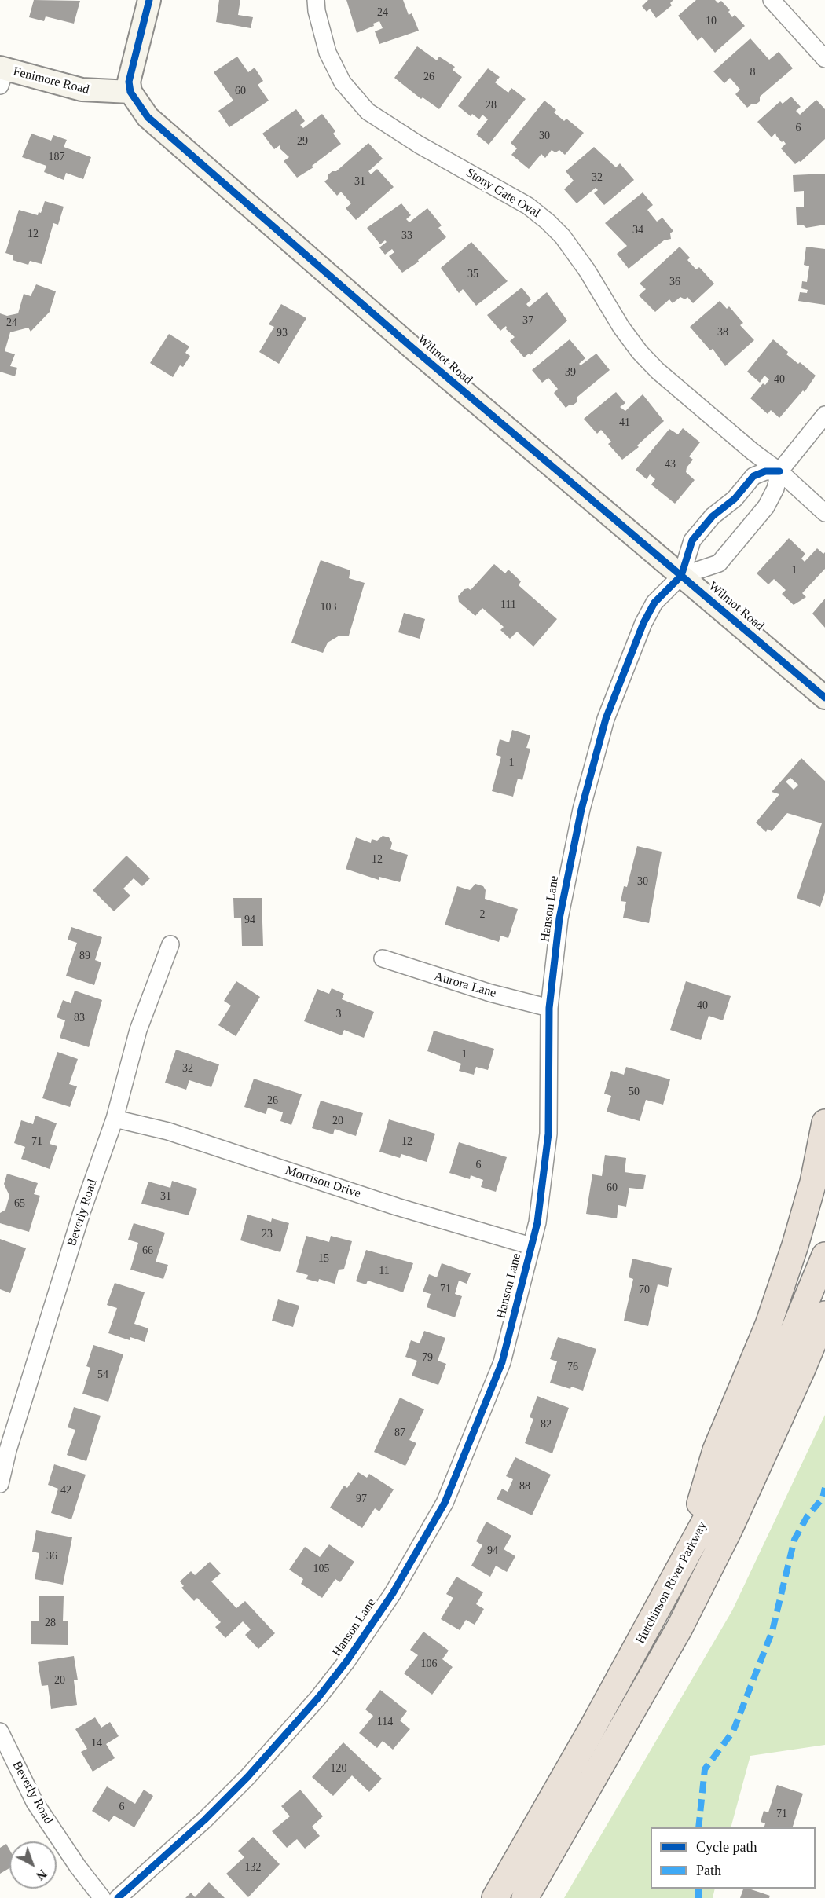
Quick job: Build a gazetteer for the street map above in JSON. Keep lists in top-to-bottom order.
{
  "streets": {
    "highway": ["Hutchinson River Parkway"],
    "street": [
      "Fenimore Road",
      "Stony Gate Oval",
      "Wilmot Road",
      "Hanson Lane",
      "Aurora Lane",
      "Morrison Drive",
      "Beverly Road"
    ]
  },
  "crossings": [
    ["Fenimore Road", "Wilmot Road"],
    ["Wilmot Road", "Hanson Lane"],
    ["Hanson Lane", "Aurora Lane"],
    ["Hanson Lane", "Morrison Drive"],
    ["Morrison Drive", "Beverly Road"]
  ],
  "house_numbers": [
    "24",
    "10",
    "8",
    "26",
    "60",
    "28",
    "6",
    "30",
    "29",
    "187",
    "32",
    "31",
    "34",
    "12",
    "33",
    "35",
    "36",
    "37",
    "24",
    "38",
    "93",
    "39",
    "40",
    "41",
    "43",
    "1",
    "111",
    "103",
    "1",
    "12",
    "30",
    "2",
    "94",
    "89",
    "40",
    "3",
    "83",
    "1",
    "32",
    "50",
    "26",
    "20",
    "71",
    "12",
    "6",
    "60",
    "31",
    "65",
    "23",
    "66",
    "15",
    "11",
    "71",
    "70",
    "79",
    "76",
    "54",
    "82",
    "87",
    "88",
    "42",
    "97",
    "94",
    "36",
    "105",
    "28",
    "106",
    "20",
    "114",
    "14",
    "120",
    "6",
    "71",
    "132"
  ],
  "legend": ["Cycle path", "Path"],
  "north": "bottom right"
}
